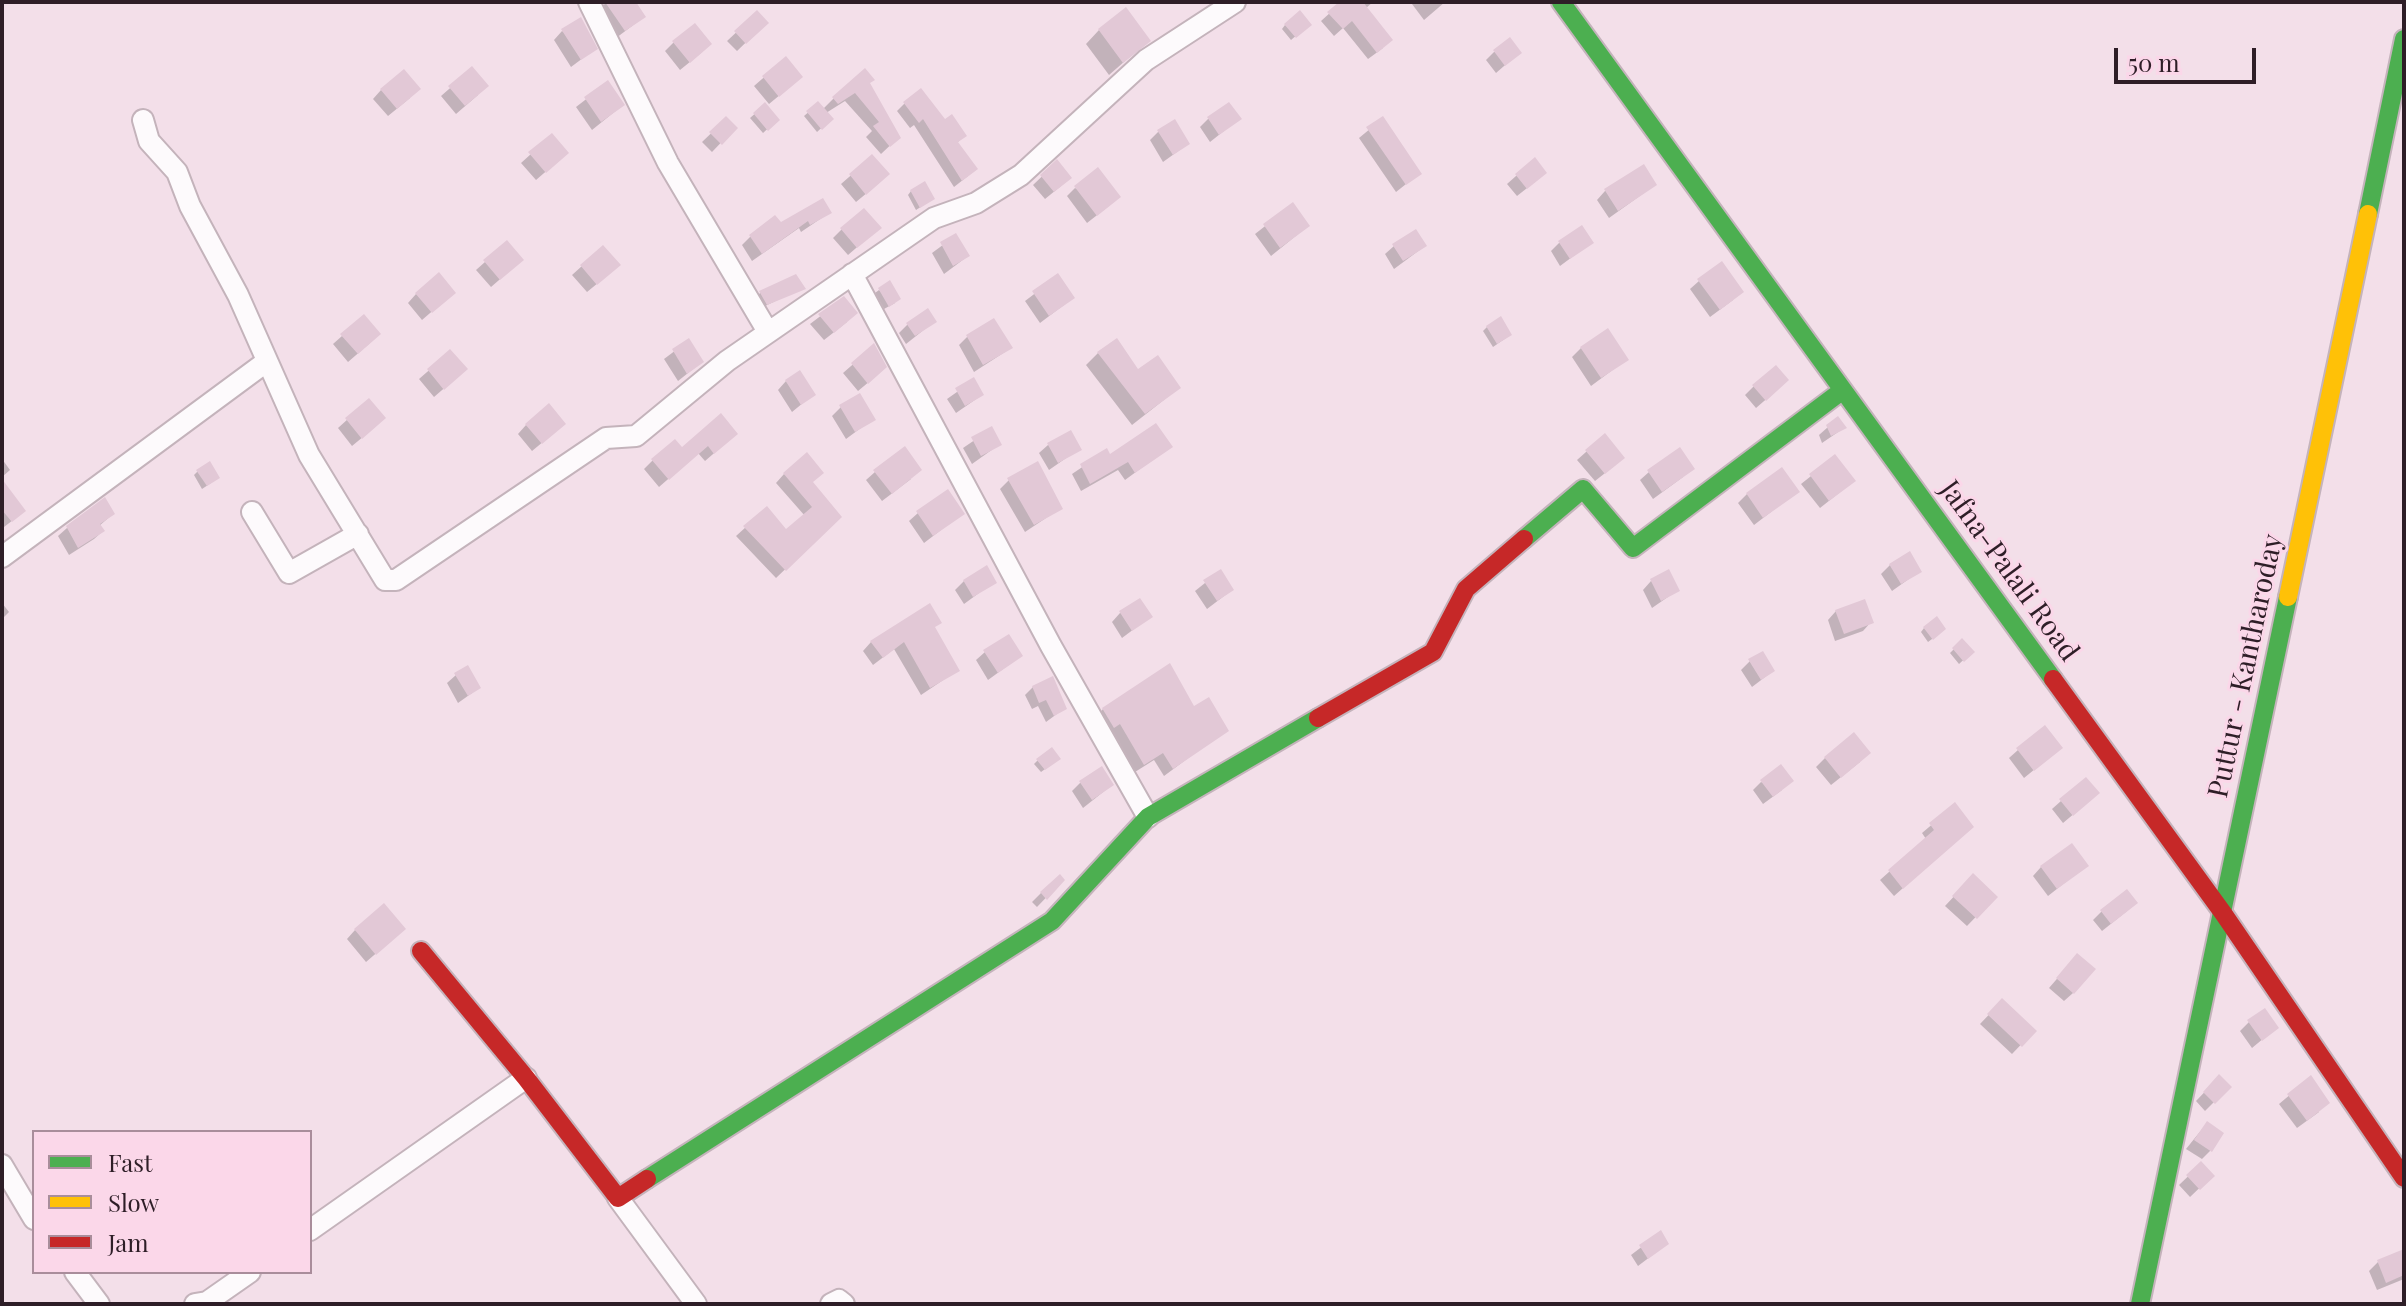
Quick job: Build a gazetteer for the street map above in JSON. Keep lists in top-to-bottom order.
{
  "streets": {
    "main road": ["Jafna-Palali Road", "Puttur - Kantharoday"]
  },
  "crossings": [
    ["Jafna-Palali Road", "Puttur - Kantharoday"]
  ],
  "legend": ["Fast", "Slow", "Jam"],
  "scale_bar": "50 m"
}
